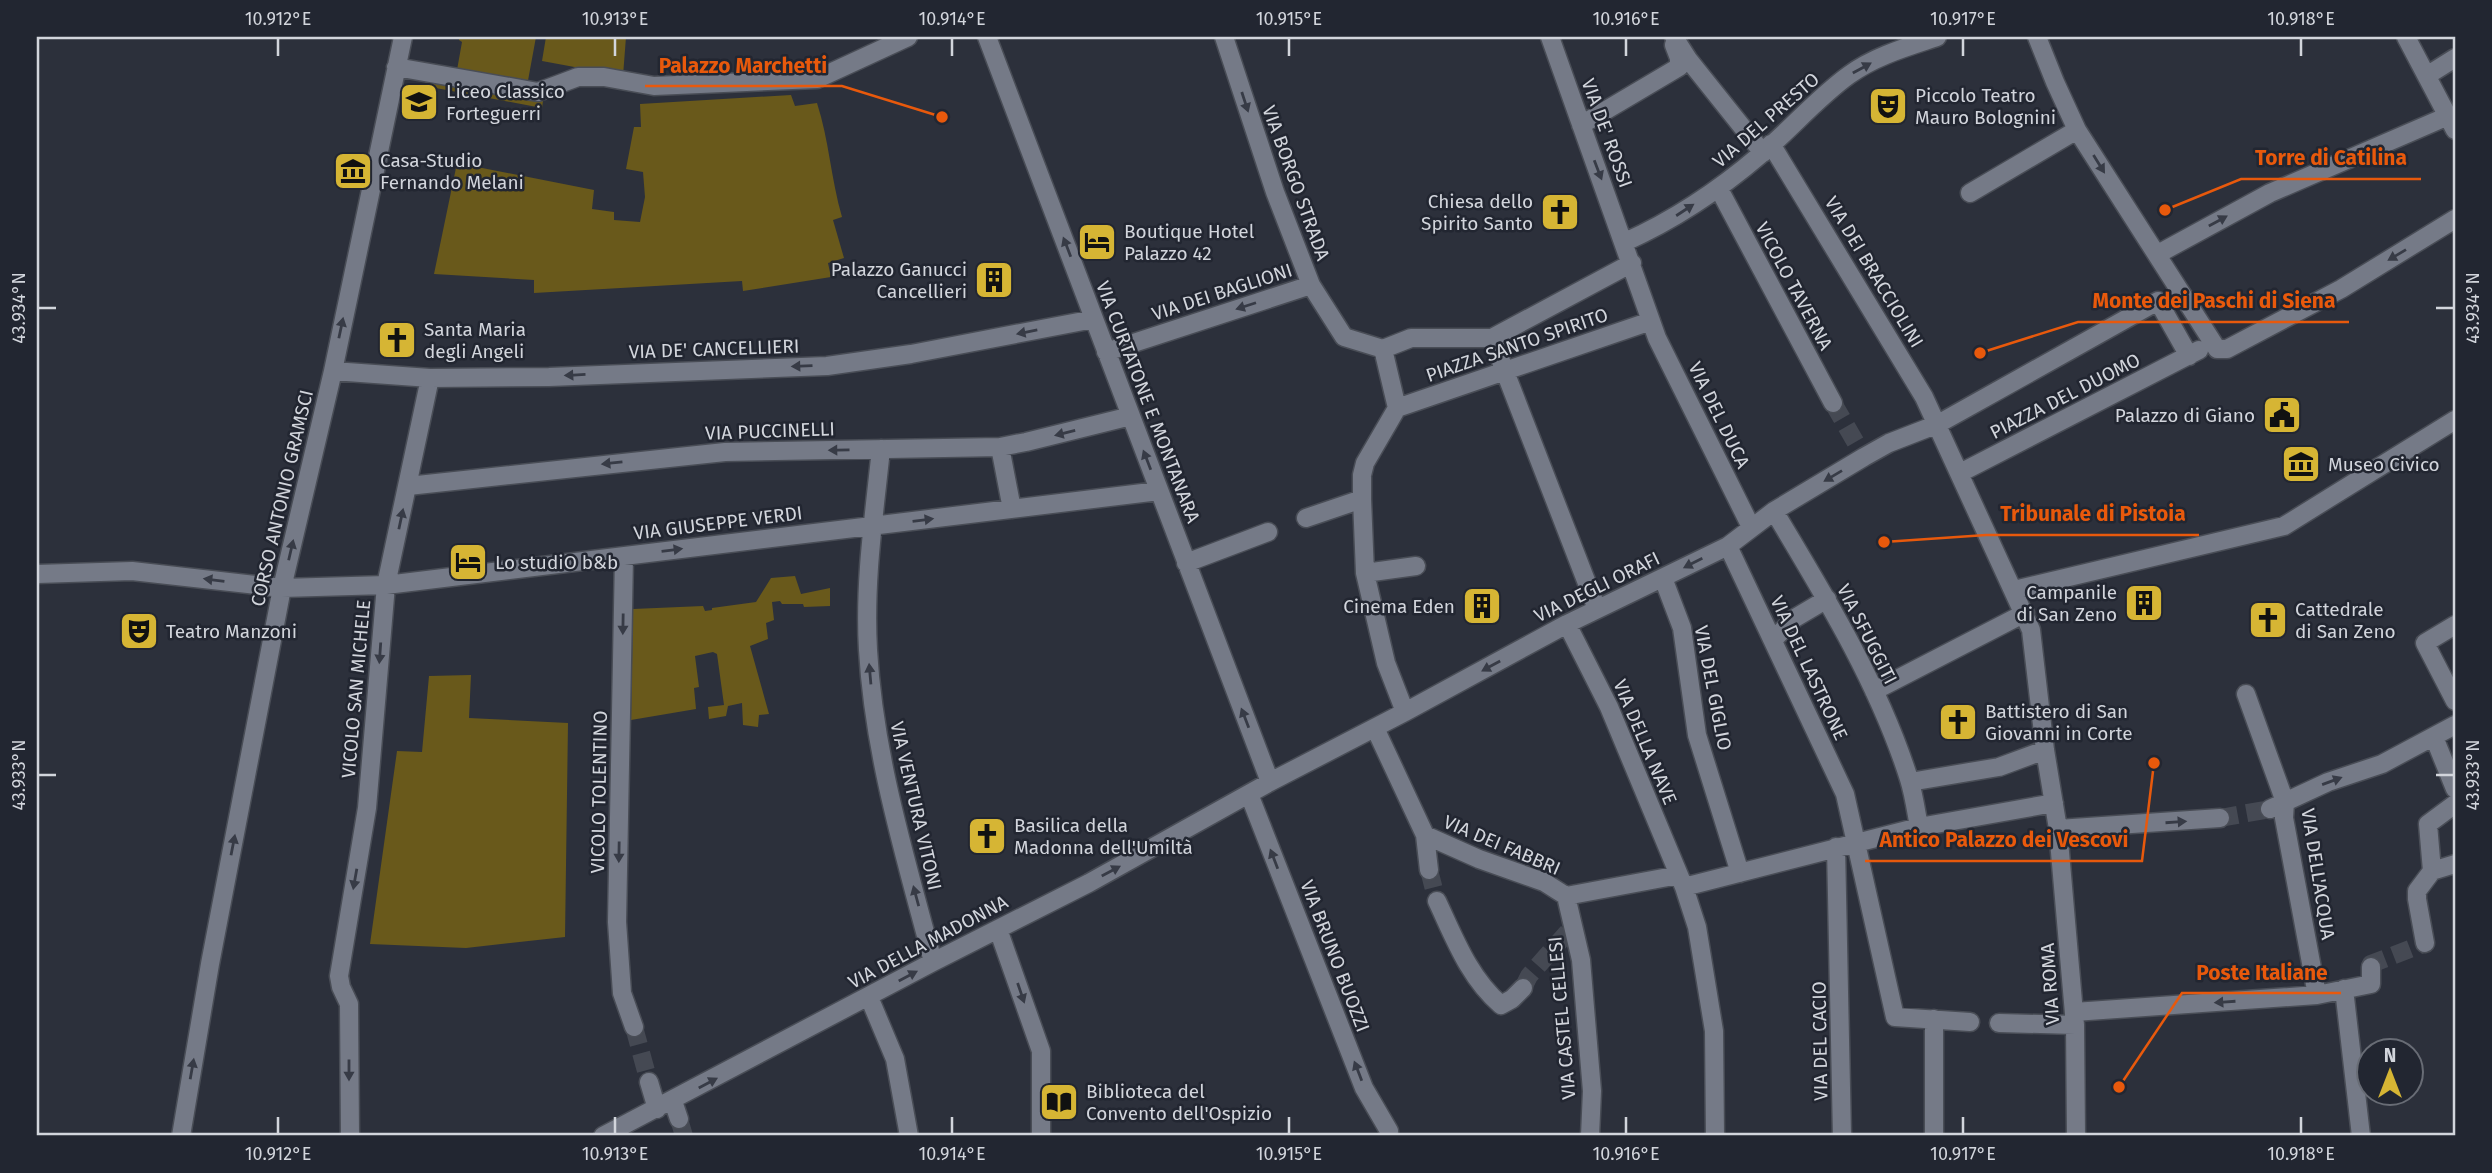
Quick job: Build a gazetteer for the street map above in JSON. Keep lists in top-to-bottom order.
{
  "streets": {
    "street": [
      "VIA DEL PRESTO",
      "VIA DE' ROSSI",
      "VIA BORGO STRADA",
      "VIA DEI BRACCIOLINI",
      "VICOLO TAVERNA",
      "VIA DEI BAGLIONI",
      "PIAZZA SANTO SPIRITO",
      "VIA DE' CANCELLIERI",
      "PIAZZA DEL DUOMO",
      "VIA CURTATONE E MONTANARA",
      "VIA DEL DUCA",
      "VIA PUCCINELLI",
      "CORSO ANTONIO GRAMSCI",
      "VIA GIUSEPPE VERDI",
      "VIA DEGLI ORAFI",
      "VIA SFUGGITI",
      "VIA DEL LASTRONE",
      "VIA DEL GIGLIO",
      "VICOLO SAN MICHELE",
      "VIA DELLA NAVE",
      "VICOLO TOLENTINO",
      "VIA VENTURA VITONI",
      "VIA DEI FABBRI",
      "VIA DELL'ACQUA",
      "VIA DELLA MADONNA",
      "VIA BRUNO BUOZZI",
      "VIA ROMA",
      "VIA CASTEL CELLESI",
      "VIA DEL CACIO"
    ]
  },
  "crossings": [
    ["VIA DEL PRESTO", "VIA DE' ROSSI"],
    ["VIA DEL PRESTO", "VIA DEI BRACCIOLINI"],
    ["VIA DEL PRESTO", "VICOLO TAVERNA"],
    ["VIA BORGO STRADA", "VIA DEI BAGLIONI"],
    ["VIA BORGO STRADA", "PIAZZA SANTO SPIRITO"],
    ["VIA DEI BRACCIOLINI", "PIAZZA DEL DUOMO"],
    ["VIA DEI BRACCIOLINI", "VIA DEGLI ORAFI"],
    ["VIA DEI BAGLIONI", "VIA CURTATONE E MONTANARA"],
    ["PIAZZA SANTO SPIRITO", "VIA DEL DUCA"],
    ["VIA DE' CANCELLIERI", "VIA CURTATONE E MONTANARA"],
    ["VIA DE' CANCELLIERI", "CORSO ANTONIO GRAMSCI"],
    ["VIA DE' CANCELLIERI", "VICOLO SAN MICHELE"],
    ["PIAZZA DEL DUOMO", "VIA DEGLI ORAFI"],
    ["VIA CURTATONE E MONTANARA", "VIA PUCCINELLI"],
    ["VIA CURTATONE E MONTANARA", "VIA GIUSEPPE VERDI"],
    ["VIA CURTATONE E MONTANARA", "VIA DEGLI ORAFI"],
    ["VIA CURTATONE E MONTANARA", "VIA DELLA MADONNA"],
    ["VIA DEL DUCA", "VIA DEGLI ORAFI"],
    ["VIA PUCCINELLI", "VICOLO SAN MICHELE"],
    ["VIA PUCCINELLI", "VIA VENTURA VITONI"],
    ["CORSO ANTONIO GRAMSCI", "VIA GIUSEPPE VERDI"],
    ["VIA GIUSEPPE VERDI", "VICOLO SAN MICHELE"],
    ["VIA GIUSEPPE VERDI", "VICOLO TOLENTINO"],
    ["VIA GIUSEPPE VERDI", "VIA VENTURA VITONI"],
    ["VIA DEGLI ORAFI", "VIA SFUGGITI"],
    ["VIA DEGLI ORAFI", "VIA DEL LASTRONE"],
    ["VIA DEGLI ORAFI", "VIA DEL GIGLIO"],
    ["VIA DEGLI ORAFI", "VIA DELLA NAVE"],
    ["VIA DEGLI ORAFI", "VIA DEI FABBRI"],
    ["VIA DEGLI ORAFI", "VIA DELLA MADONNA"],
    ["VIA SFUGGITI", "VIA DEI FABBRI"],
    ["VIA DEL LASTRONE", "VIA DEI FABBRI"],
    ["VIA DEL GIGLIO", "VIA DEI FABBRI"],
    ["VIA DELLA NAVE", "VIA DEI FABBRI"],
    ["VIA VENTURA VITONI", "VIA DELLA MADONNA"],
    ["VIA DEI FABBRI", "VIA ROMA"],
    ["VIA DEI FABBRI", "VIA CASTEL CELLESI"],
    ["VIA DEI FABBRI", "VIA DEL CACIO"],
    ["VIA DELLA MADONNA", "VIA BRUNO BUOZZI"]
  ],
  "one_way": [
    "VIA DE' ROSSI",
    "VIA BORGO STRADA",
    "VIA DEI BAGLIONI",
    "VIA DE' CANCELLIERI",
    "VIA CURTATONE E MONTANARA",
    "VIA PUCCINELLI",
    "CORSO ANTONIO GRAMSCI",
    "VIA DEGLI ORAFI",
    "VICOLO TOLENTINO",
    "VIA VENTURA VITONI",
    "VIA DELLA MADONNA",
    "VIA BRUNO BUOZZI"
  ],
  "places": {
    "school or university": ["Liceo Classico Forteguerri"],
    "theatre": ["Piccolo Teatro Mauro Bolognini", "Teatro Manzoni"],
    "other": [
      "Palazzo Marchetti",
      "Torre di Catilina",
      "Monte dei Paschi di Siena",
      "Tribunale di Pistoia",
      "Antico Palazzo dei Vescovi",
      "Poste Italiane"
    ],
    "museum": ["Casa-Studio Fernando Melani", "Museo Civico"],
    "church": [
      "Chiesa dello Spirito Santo",
      "Santa Maria degli Angeli",
      "Cattedrale di San Zeno",
      "Battistero di San Giovanni in Corte",
      "Basilica della Madonna dell'Umiltà"
    ],
    "hotel": ["Boutique Hotel Palazzo 42", "Lo studiO b&b"],
    "building": ["Palazzo Ganucci Cancellieri", "Campanile di San Zeno", "Cinema Eden"],
    "public building": ["Palazzo di Giano"],
    "library": ["Biblioteca del Convento dell'Ospizio"]
  },
  "north": "top",
  "coordinates": [
    "10.912°E",
    "10.913°E",
    "10.914°E",
    "10.915°E",
    "10.916°E",
    "10.917°E",
    "10.918°E",
    "43.934°N",
    "43.933°N"
  ]
}
